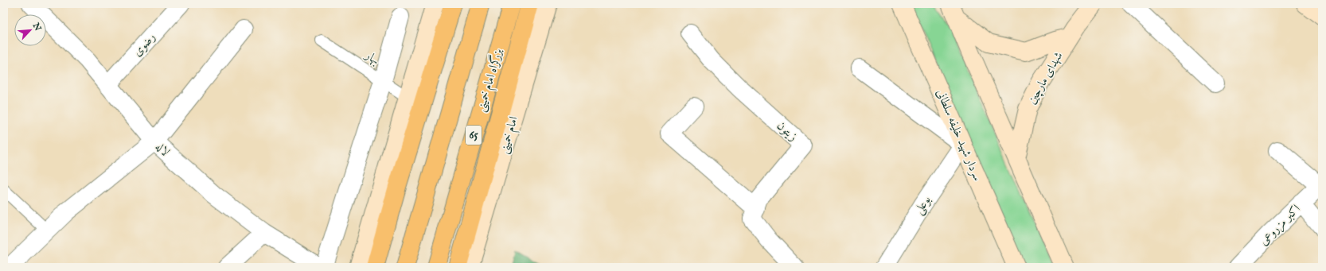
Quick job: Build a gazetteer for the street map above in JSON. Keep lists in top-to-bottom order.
{
  "streets": {
    "highway": ["بزرگراه امام خمینی", "65"],
    "main road": ["شهدای مارچین", "امام خمینی", "سردار شهید خلیفه سلطانی"],
    "street": [
      "رضوی",
      "زیتون",
      "لاله",
      "بوعلی",
      "اکبر مزروعی"
    ],
    "lane": ["بهار"]
  },
  "crossings": [
    ["رضوی", "لاله"],
    ["سردار شهید خلیفه سلطانی", "بوعلی"]
  ],
  "north": "top right"
}
